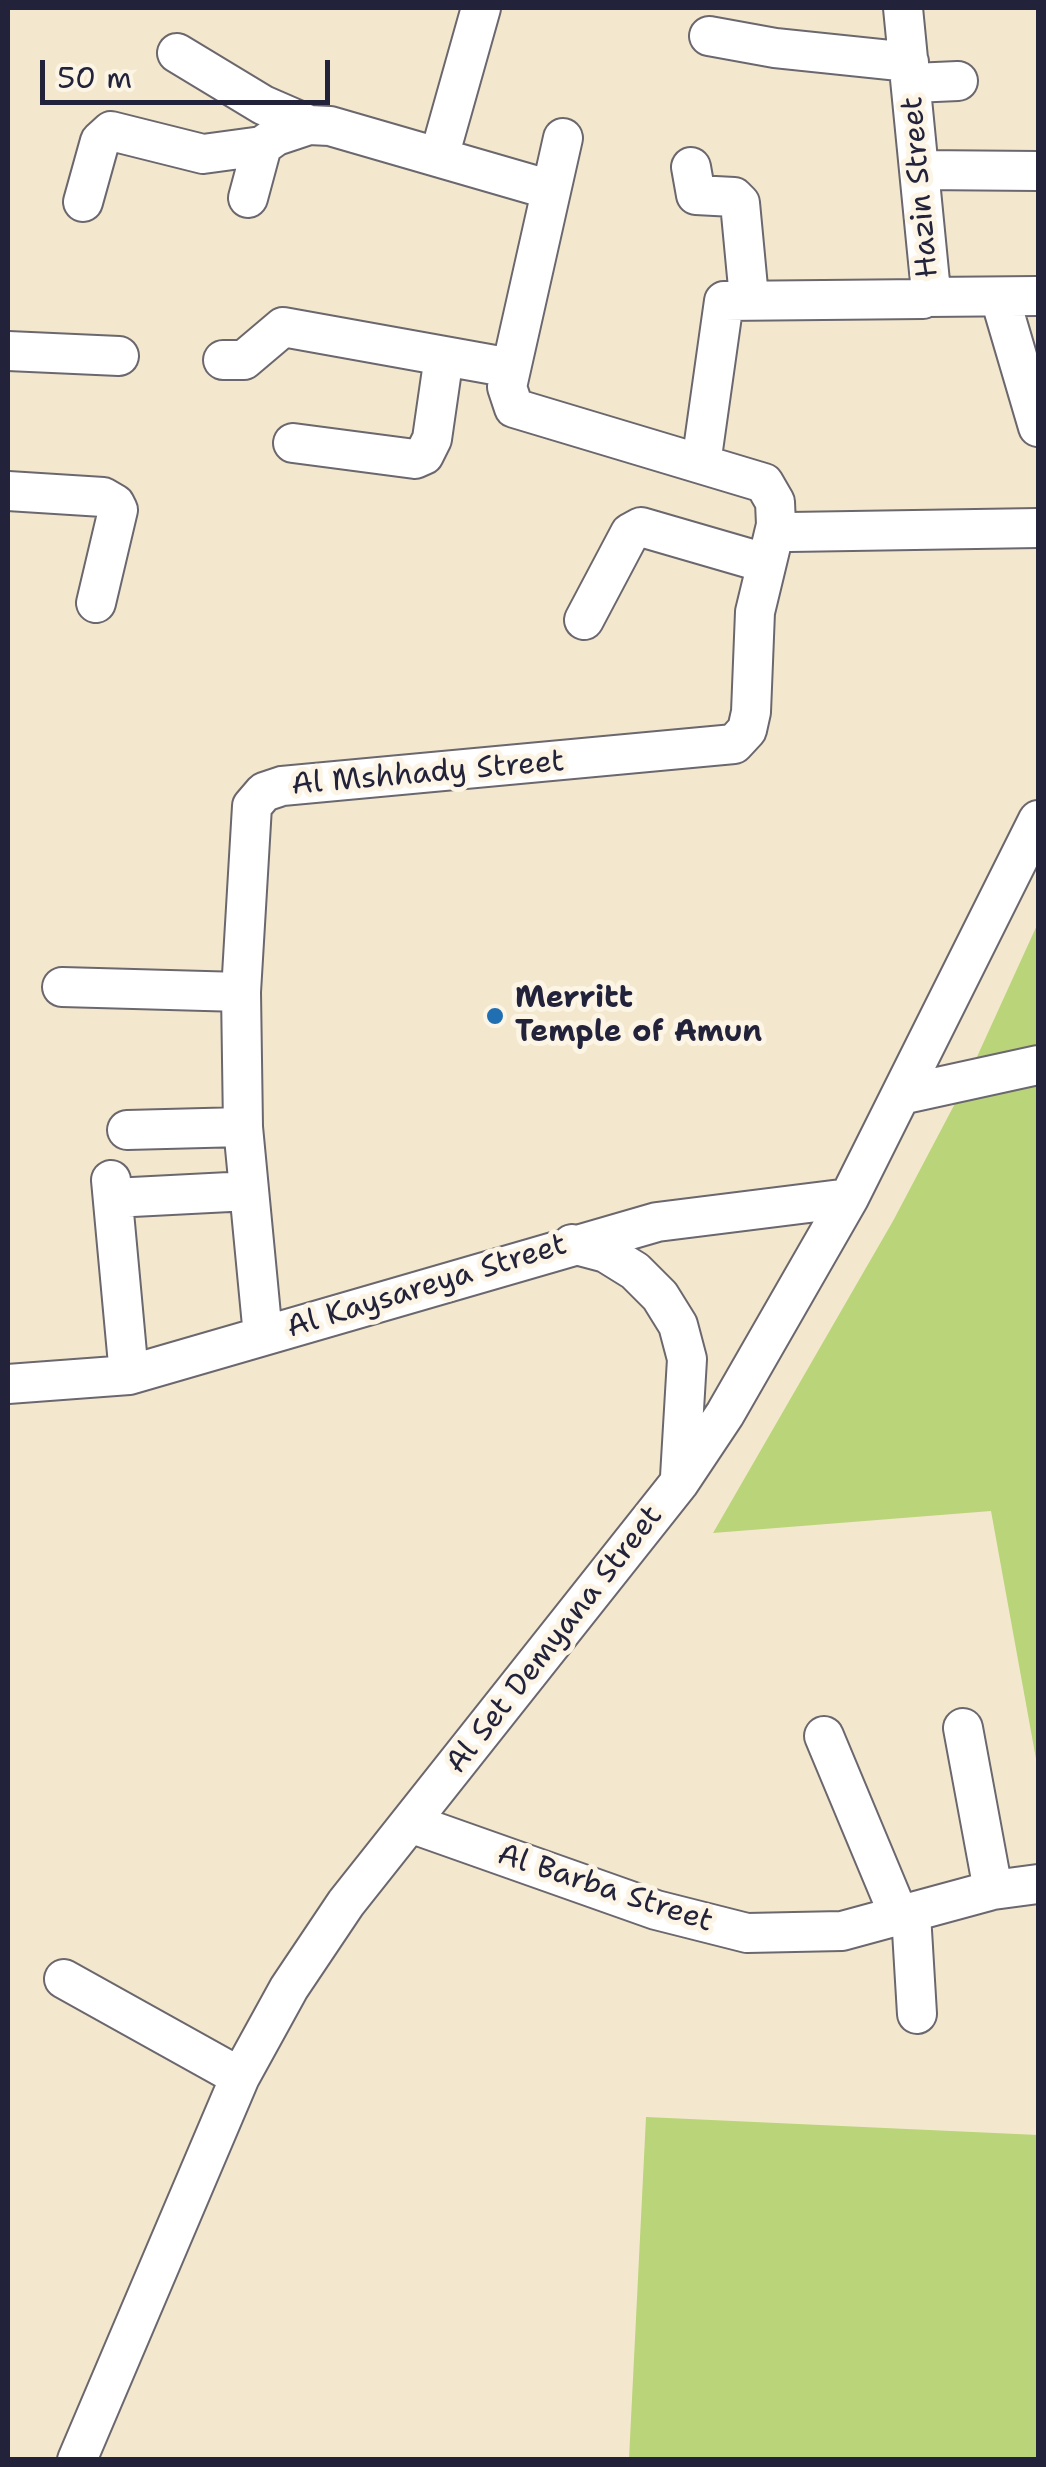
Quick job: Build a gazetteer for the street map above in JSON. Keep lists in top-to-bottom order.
{
  "streets": {
    "street": [
      "Hazin Street",
      "Al Mshhady Street",
      "Al Kaysareya Street",
      "Al Set Demyana Street",
      "Al Barba Street"
    ]
  },
  "crossings": [
    ["Al Mshhady Street", "Al Kaysareya Street"],
    ["Al Kaysareya Street", "Al Set Demyana Street"],
    ["Al Set Demyana Street", "Al Barba Street"]
  ],
  "places": ["Merritt Temple of Amun"],
  "scale_bar": "50 m"
}
